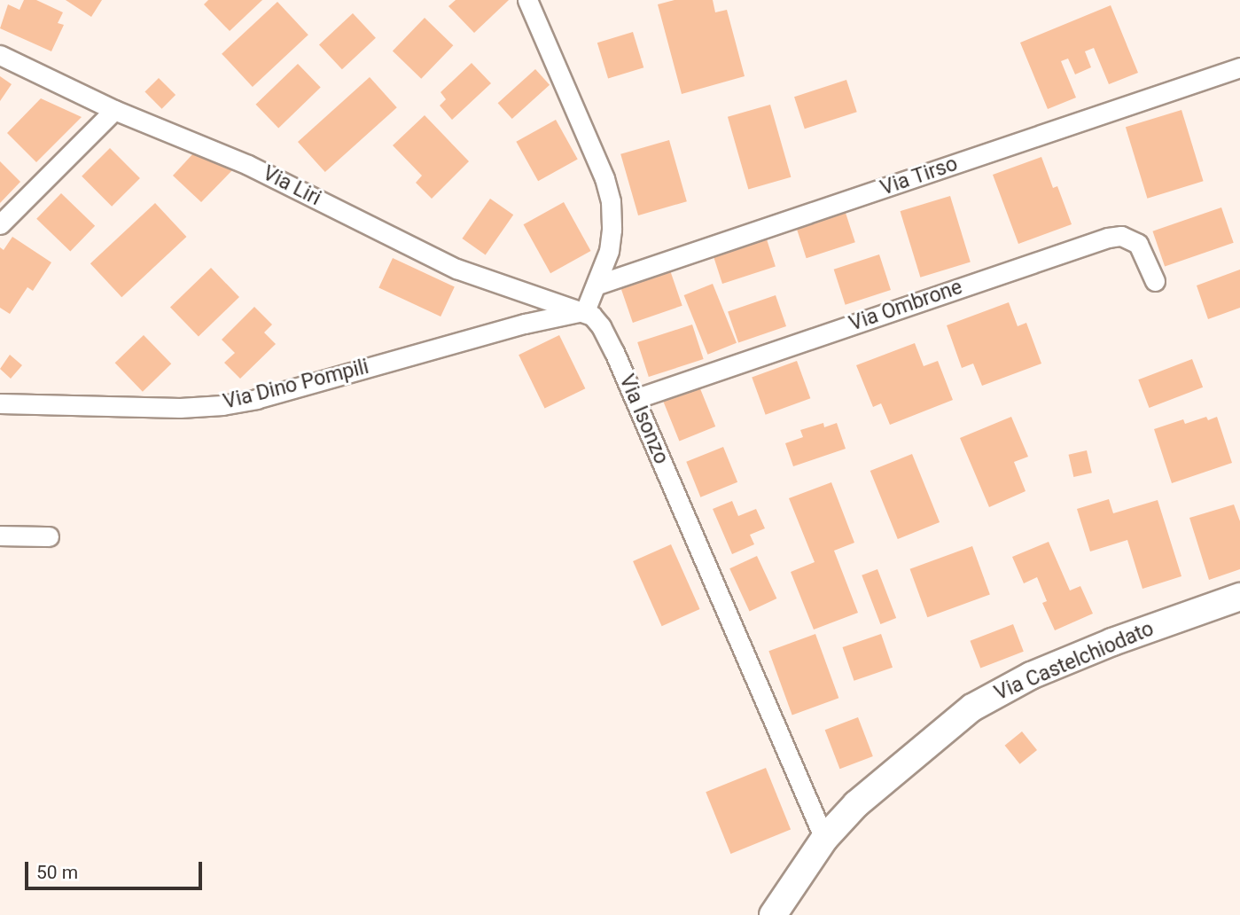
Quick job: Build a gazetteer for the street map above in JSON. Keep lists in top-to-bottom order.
{
  "streets": {
    "street": [
      "Via Tirso",
      "Via Liri",
      "Via Ombrone",
      "Via Dino Pompili",
      "Via Isonzo",
      "Via Castelchiodato"
    ]
  },
  "crossings": [
    ["Via Liri", "Via Dino Pompili"],
    ["Via Liri", "Via Isonzo"],
    ["Via Ombrone", "Via Isonzo"],
    ["Via Dino Pompili", "Via Isonzo"],
    ["Via Isonzo", "Via Castelchiodato"]
  ],
  "scale_bar": "50 m"
}
